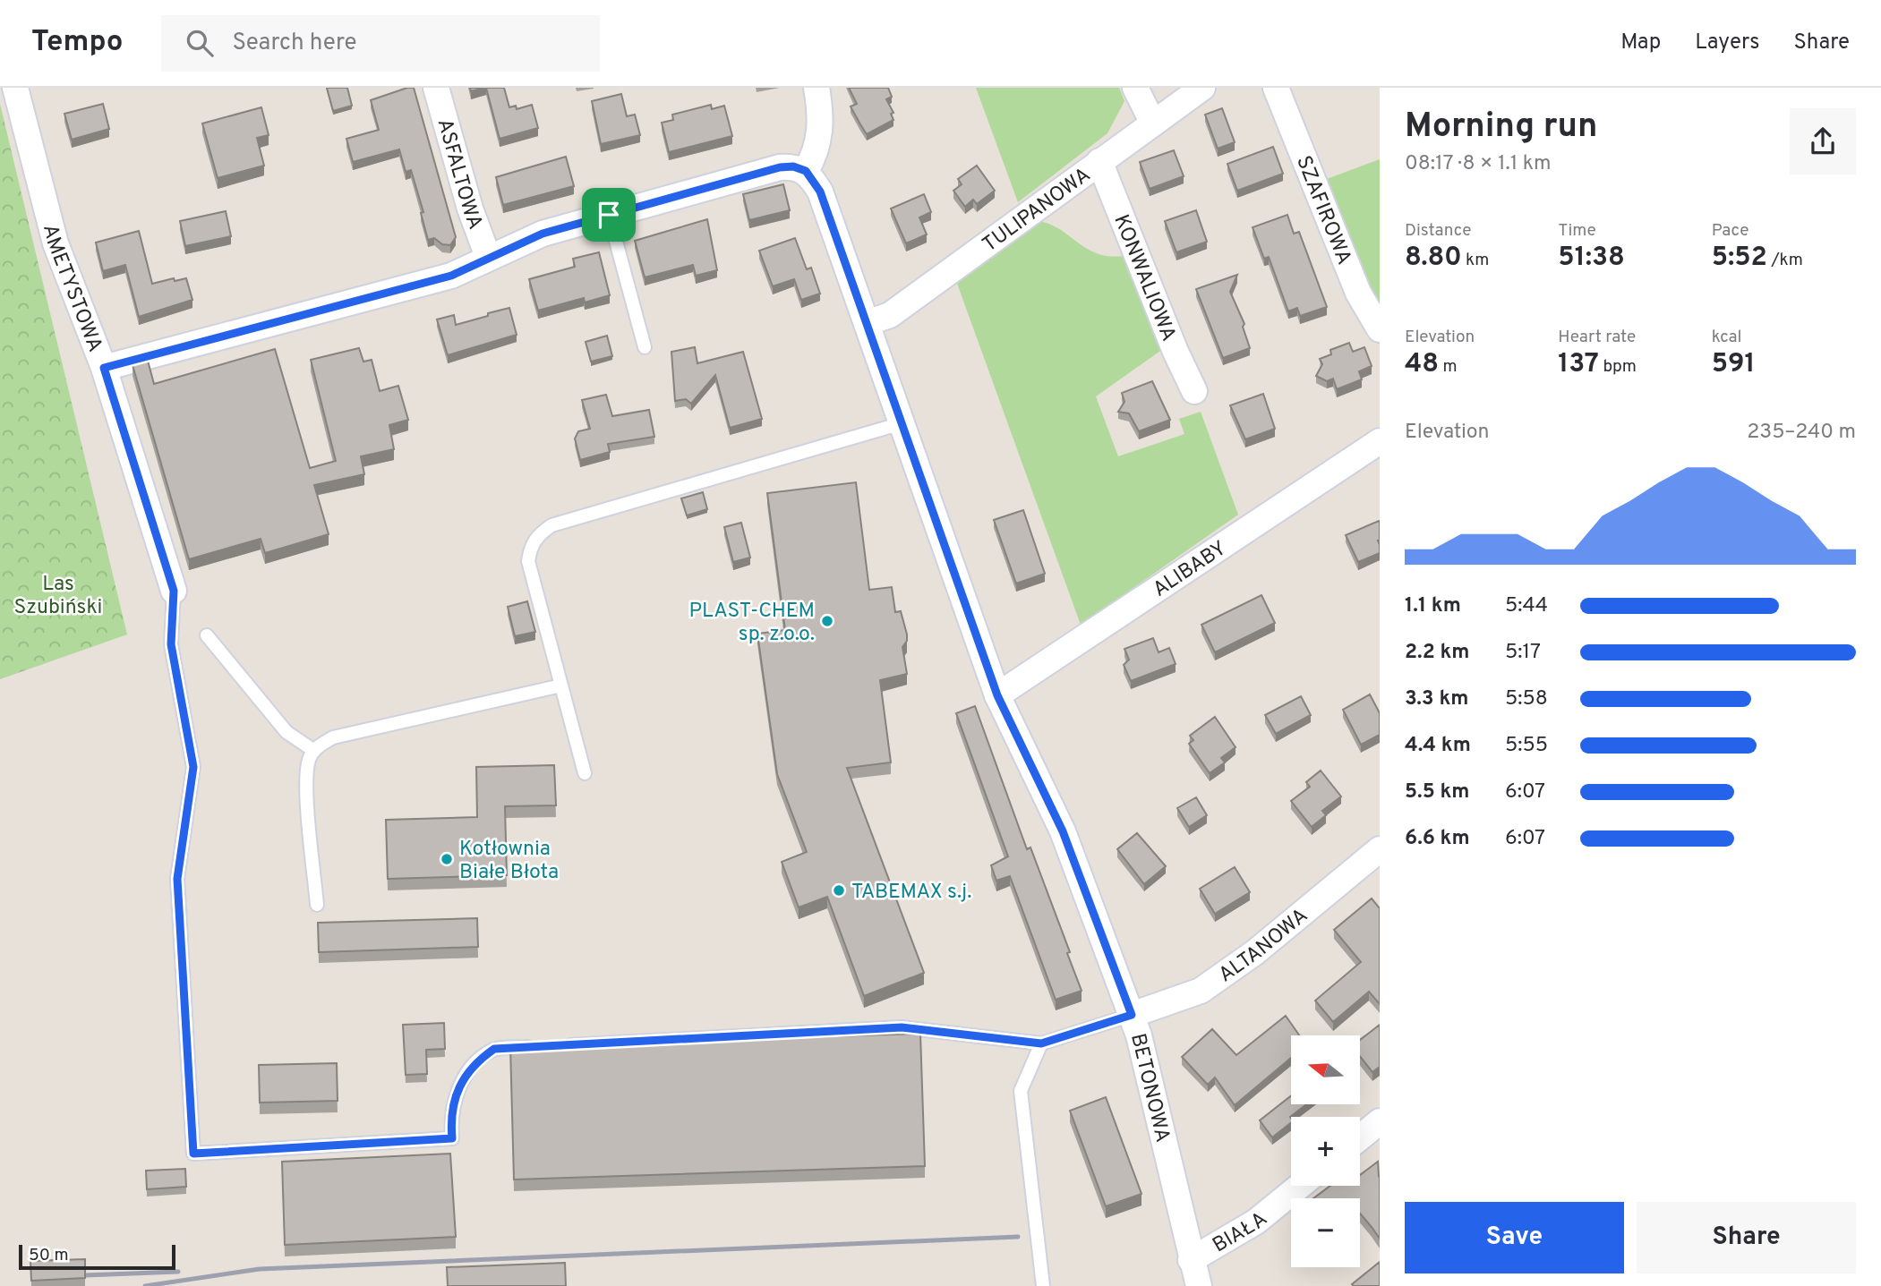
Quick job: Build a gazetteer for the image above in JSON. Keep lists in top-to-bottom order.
{
  "streets": {
    "street": [
      "ASFALTOWA",
      "TULIPANOWA",
      "SZAFIROWA",
      "KONWALIOWA",
      "AMETYSTOWA",
      "ALIBABY",
      "ALTANOWA",
      "BETONOWA",
      "BIAŁA"
    ]
  },
  "crossings": [
    ["TULIPANOWA", "KONWALIOWA"],
    ["TULIPANOWA", "BETONOWA"],
    ["ALIBABY", "BETONOWA"],
    ["ALTANOWA", "BETONOWA"],
    ["BETONOWA", "BIAŁA"]
  ],
  "parks": ["Las Szubiński"],
  "places": ["PLAST-CHEM sp. z.o.o.", "Kotłownia Białe Błota", "TABEMAX s.j."],
  "scale_bar": "50 m",
  "north": "left",
  "page": {
    "header": "Tempo",
    "search": "Search here",
    "nav": ["Map", "Layers", "Share"],
    "heading": ["Morning run", "08:17 · 8 × 1.1 km"],
    "stats": [
      ["Distance", "8.80 km"],
      ["Time", "51:38"],
      ["Pace", "5:52 /km"],
      ["Elevation", "48 m"],
      ["Heart rate", "137 bpm"],
      ["kcal", "591"]
    ],
    "chart": ["Elevation", "235–240 m"],
    "list": [
      {
        "name": "1.1 km",
        "note": "5:44"
      },
      {
        "name": "2.2 km",
        "note": "5:17"
      },
      {
        "name": "3.3 km",
        "note": "5:58"
      },
      {
        "name": "4.4 km",
        "note": "5:55"
      },
      {
        "name": "5.5 km",
        "note": "6:07"
      },
      {
        "name": "6.6 km",
        "note": "6:07"
      }
    ],
    "map_buttons": ["+", "−"],
    "buttons": ["Save", "Share"],
    "scale": "50 m"
  }
}
